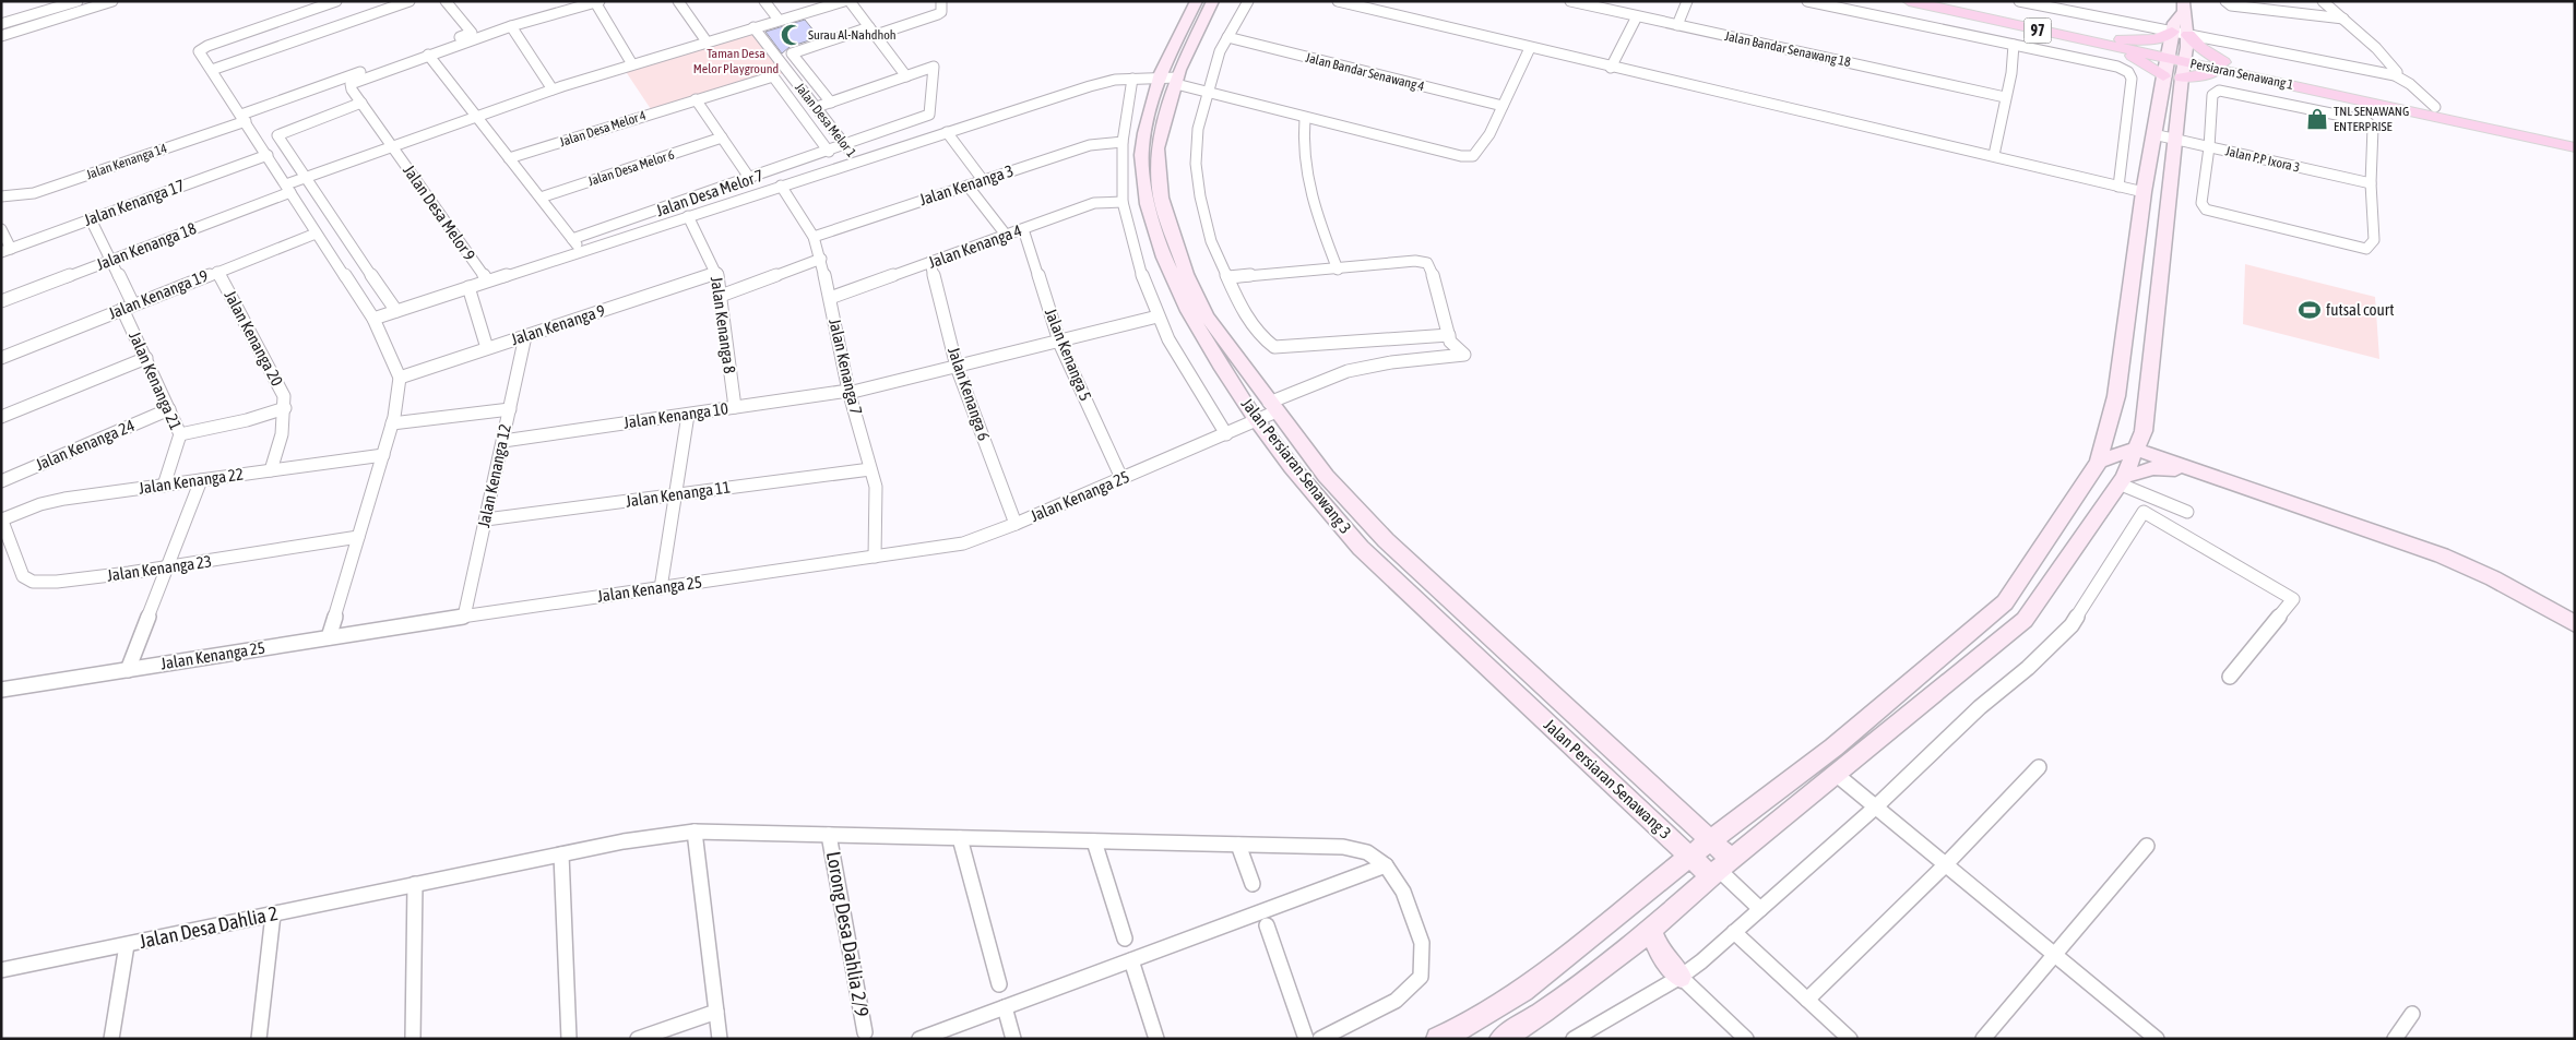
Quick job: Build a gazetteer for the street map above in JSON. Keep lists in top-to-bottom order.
{
  "streets": {
    "main road": ["97", "Persiaran Senawang 1"],
    "street": [
      "Jalan Bandar Senawang 18",
      "Jalan Bandar Senawang 4",
      "Jalan Desa Melor 1",
      "Jalan Desa Melor 4",
      "Jalan P.P Ixora 3",
      "Jalan Kenanga 14",
      "Jalan Desa Melor 6",
      "Jalan Kenanga 3",
      "Jalan Desa Melor 7",
      "Jalan Kenanga 17",
      "Jalan Desa Melor 9",
      "Jalan Kenanga 18",
      "Jalan Kenanga 4",
      "Jalan Kenanga 19",
      "Jalan Kenanga 9",
      "Jalan Kenanga 8",
      "Jalan Kenanga 20",
      "Jalan Kenanga 5",
      "Jalan Kenanga 7",
      "Jalan Kenanga 21",
      "Jalan Kenanga 6",
      "Jalan Kenanga 10",
      "Jalan Kenanga 24",
      "Jalan Persiaran Senawang 3",
      "Jalan Kenanga 12",
      "Jalan Kenanga 22",
      "Jalan Kenanga 11",
      "Jalan Kenanga 25",
      "Jalan Kenanga 23",
      "Jalan Desa Dahlia 2",
      "Lorong Desa Dahlia 2/9"
    ]
  },
  "crossings": [
    ["Jalan Desa Melor 1", "Jalan Desa Melor 7"],
    ["Jalan Desa Melor 1", "Jalan Kenanga 18"],
    ["Jalan Desa Melor 4", "Jalan Desa Melor 7"],
    ["Jalan Kenanga 3", "Jalan Kenanga 7"],
    ["Jalan Kenanga 17", "Jalan Kenanga 21"],
    ["Jalan Desa Melor 9", "Jalan Kenanga 18"],
    ["Jalan Kenanga 18", "Jalan Kenanga 21"],
    ["Jalan Kenanga 4", "Jalan Kenanga 5"],
    ["Jalan Kenanga 4", "Jalan Kenanga 7"],
    ["Jalan Kenanga 4", "Jalan Kenanga 6"],
    ["Jalan Kenanga 19", "Jalan Kenanga 20"],
    ["Jalan Kenanga 19", "Jalan Kenanga 21"],
    ["Jalan Kenanga 9", "Jalan Kenanga 8"],
    ["Jalan Kenanga 9", "Jalan Kenanga 12"],
    ["Jalan Kenanga 8", "Jalan Kenanga 10"],
    ["Jalan Kenanga 20", "Jalan Kenanga 22"],
    ["Jalan Kenanga 5", "Jalan Kenanga 10"],
    ["Jalan Kenanga 5", "Jalan Kenanga 25"],
    ["Jalan Kenanga 7", "Jalan Kenanga 10"],
    ["Jalan Kenanga 7", "Jalan Kenanga 11"],
    ["Jalan Kenanga 7", "Jalan Kenanga 25"],
    ["Jalan Kenanga 21", "Jalan Kenanga 24"],
    ["Jalan Kenanga 21", "Jalan Kenanga 22"],
    ["Jalan Kenanga 6", "Jalan Kenanga 10"],
    ["Jalan Kenanga 6", "Jalan Kenanga 25"],
    ["Jalan Kenanga 10", "Jalan Kenanga 12"],
    ["Jalan Persiaran Senawang 3", "Jalan Kenanga 25"],
    ["Jalan Kenanga 12", "Jalan Kenanga 11"],
    ["Jalan Kenanga 12", "Jalan Kenanga 25"],
    ["Jalan Kenanga 22", "Jalan Kenanga 23"],
    ["Jalan Desa Dahlia 2", "Lorong Desa Dahlia 2/9"]
  ],
  "parks": ["Taman Desa Melor Playground"],
  "places": {
    "mosque": ["Surau Al-Nahdhoh"],
    "shop": ["TNL SENAWANG ENTERPRISE"],
    "sports": ["futsal court"]
  }
}
